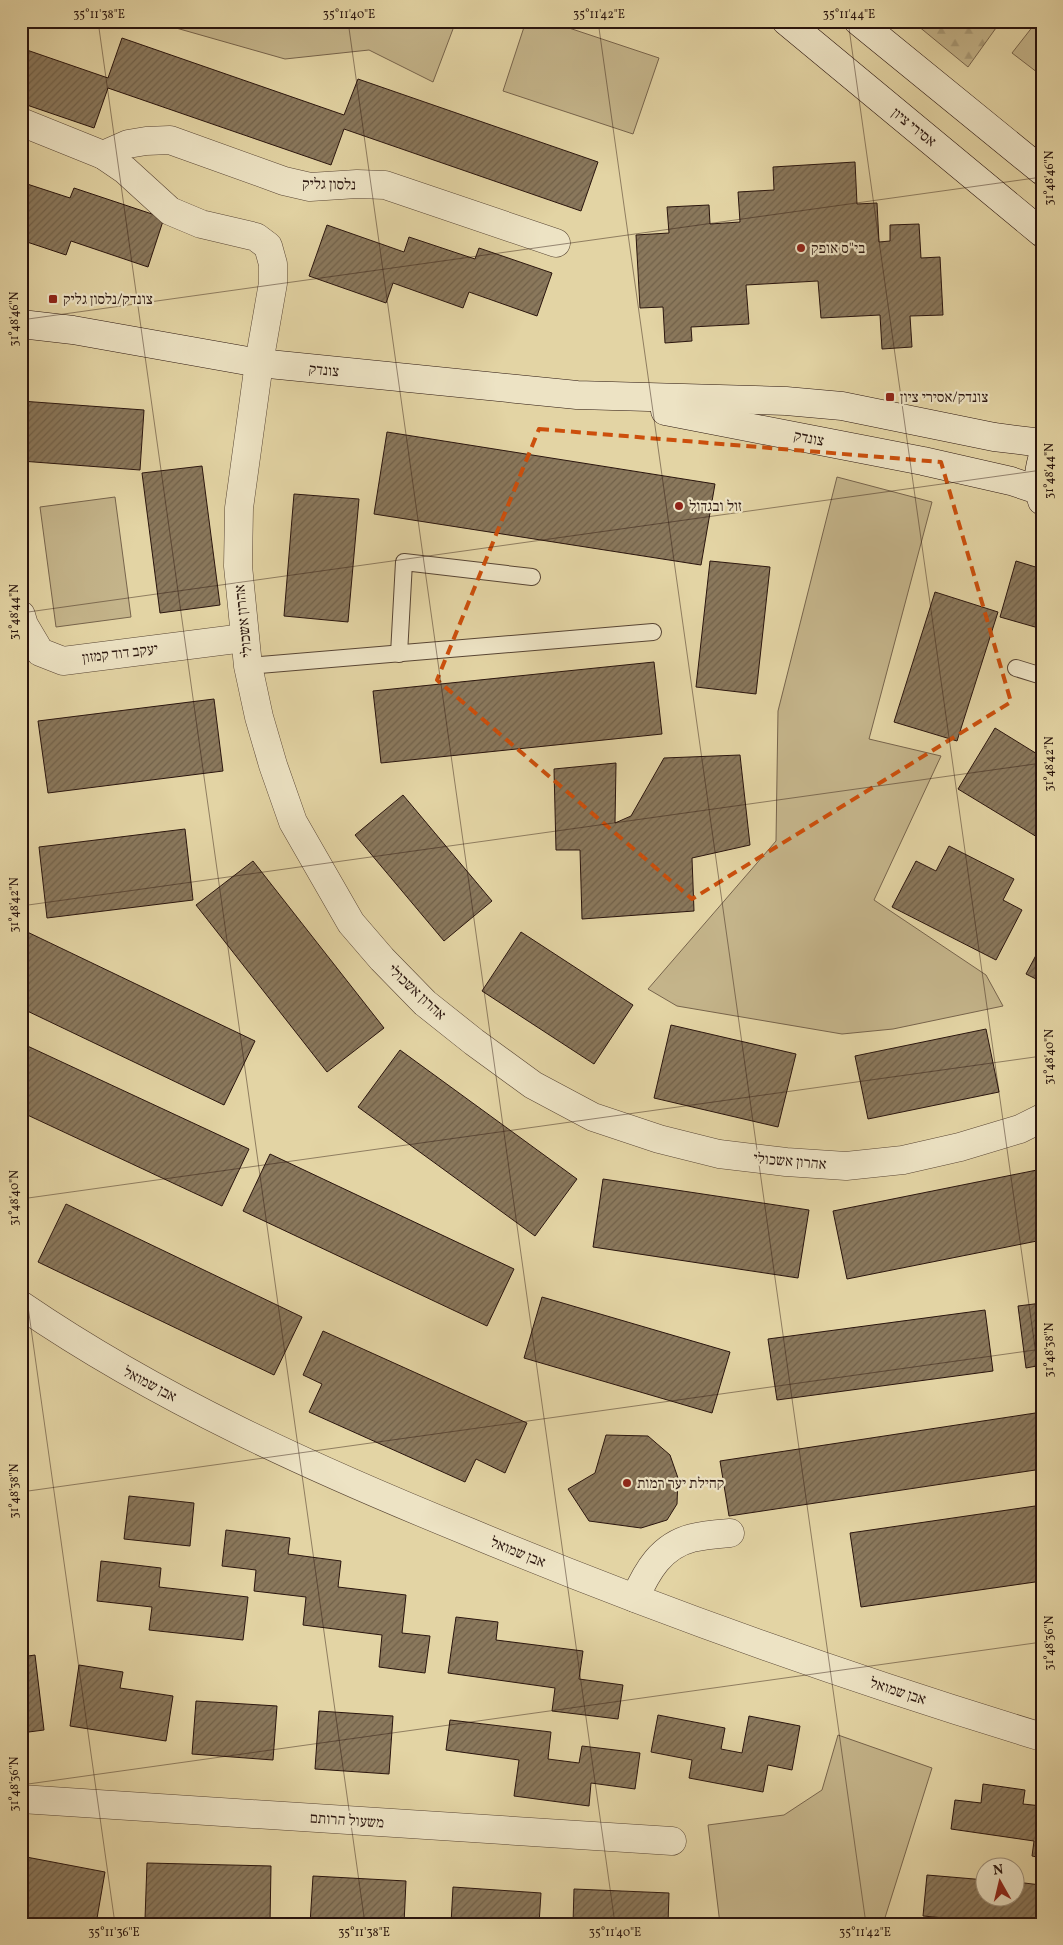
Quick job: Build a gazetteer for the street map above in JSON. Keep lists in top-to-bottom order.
{
  "streets": {
    "street": [
      "אסירי ציון",
      "נלסון גליק",
      "צונדק",
      "אהרון אשכולי",
      "יעקב דוד קמזון",
      "אבן שמואל",
      "משעול הרותם"
    ]
  },
  "crossings": [
    ["צונדק", "אהרון אשכולי"],
    ["אהרון אשכולי", "יעקב דוד קמזון"]
  ],
  "places": {
    "other": ["בי\"ס אופק", "זול ובגדול", "קהילת יער רמות"],
    "transit": ["צונדק/נלסון גליק", "צונדק/אסירי ציון"]
  },
  "north": "top",
  "coordinates": [
    "35°11'38\"E",
    "35°11'40\"E",
    "35°11'42\"E",
    "35°11'44\"E",
    "31°48'46\"N",
    "31°48'44\"N",
    "31°48'42\"N",
    "31°48'40\"N",
    "31°48'38\"N",
    "31°48'36\"N",
    "35°11'36\"E"
  ]
}
